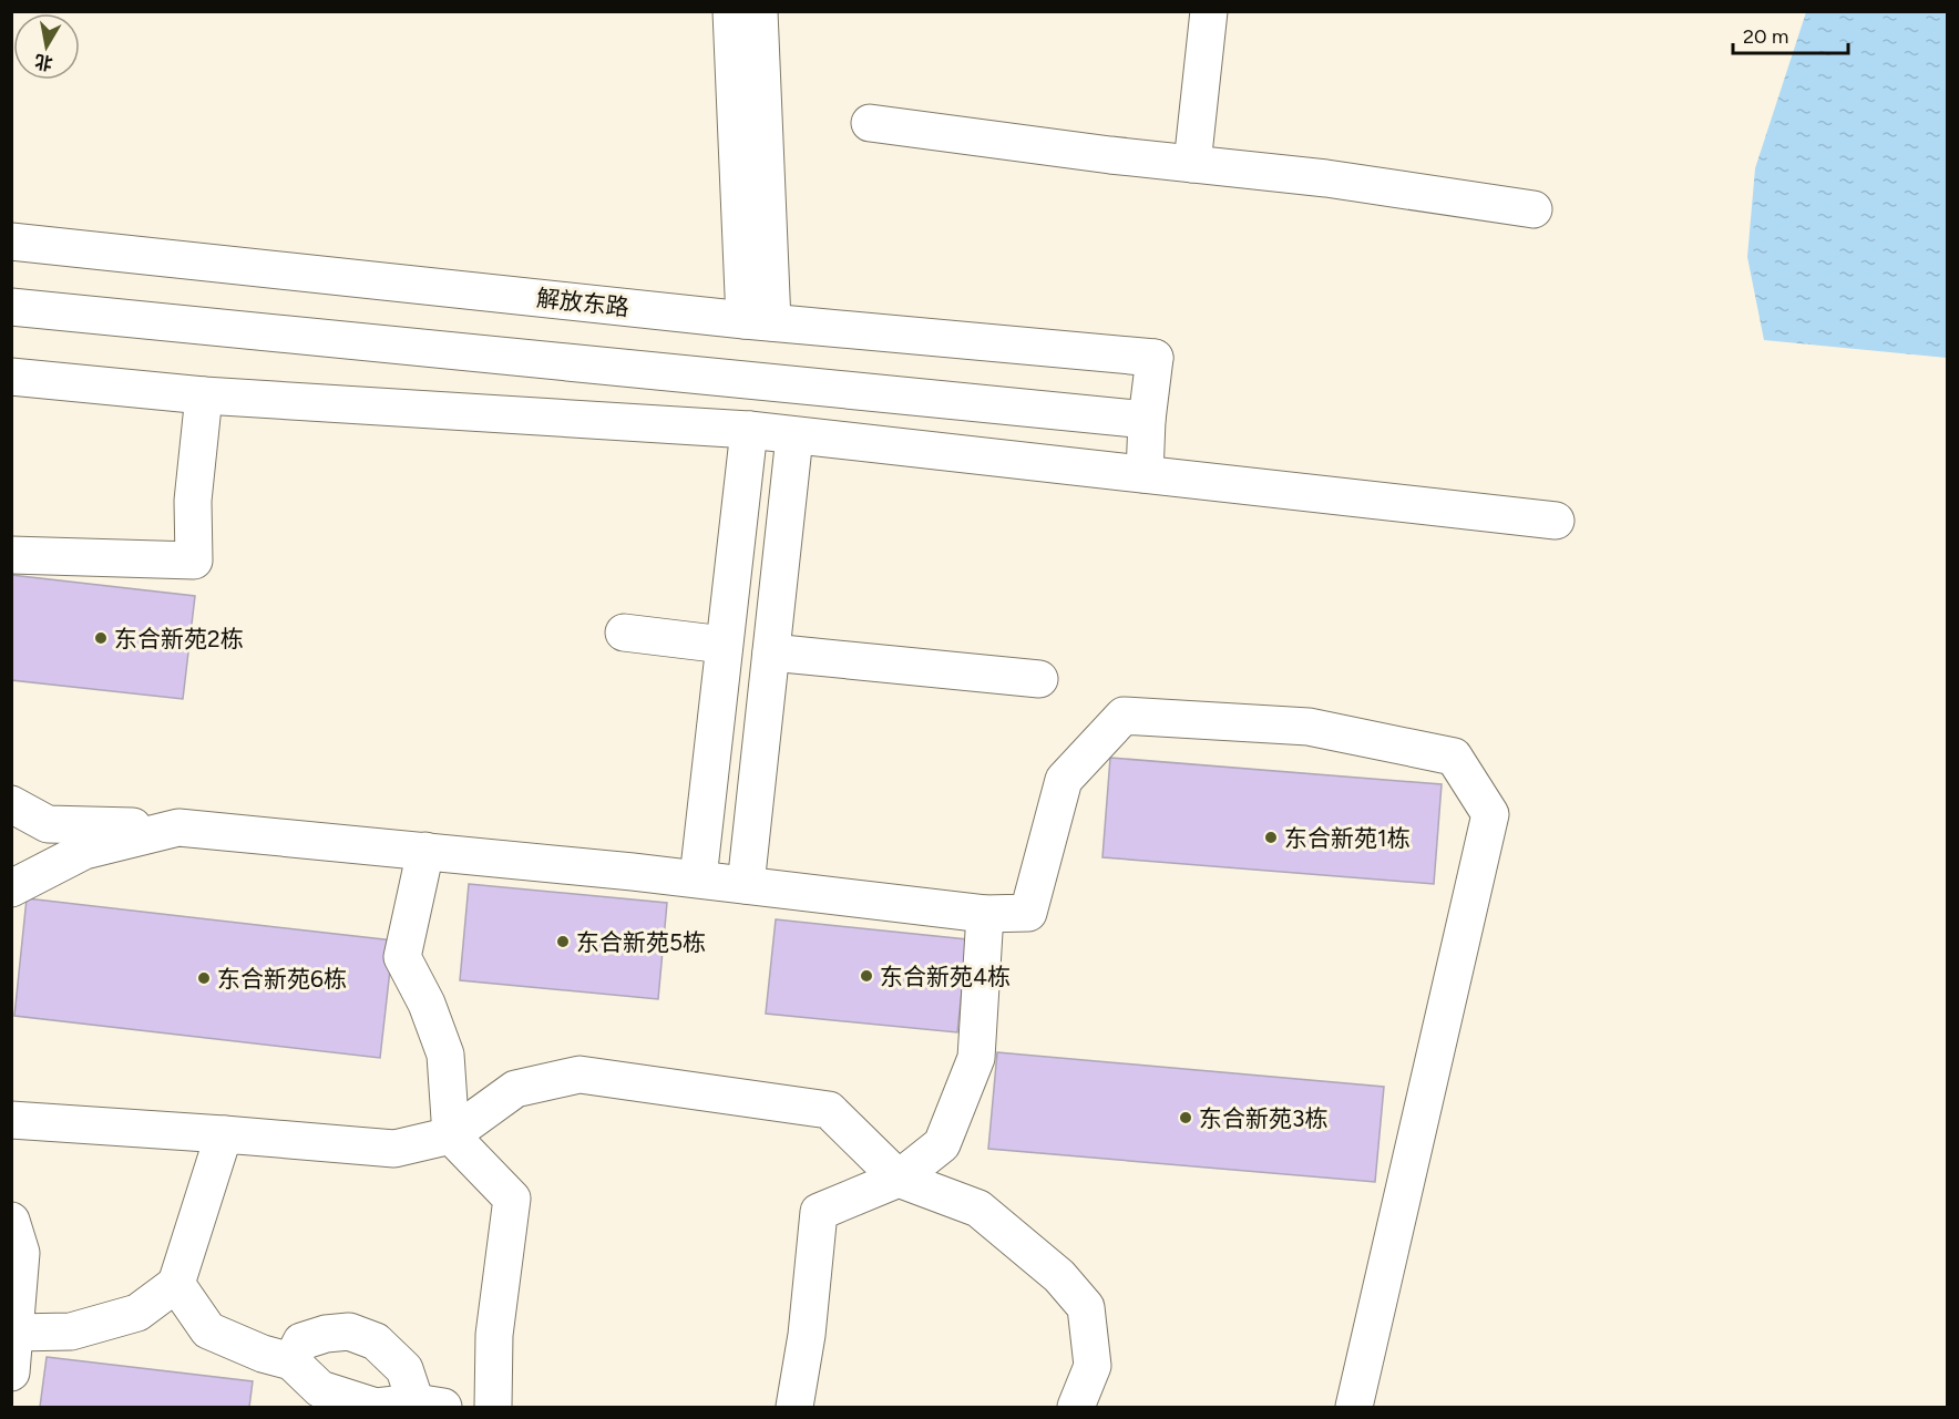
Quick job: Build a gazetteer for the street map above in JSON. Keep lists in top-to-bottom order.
{
  "streets": {
    "street": ["解放东路"]
  },
  "places": [
    "东合新苑2栋",
    "东合新苑1栋",
    "东合新苑5栋",
    "东合新苑4栋",
    "东合新苑6栋",
    "东合新苑3栋"
  ],
  "scale_bar": "20 m",
  "north": "bottom"
}
